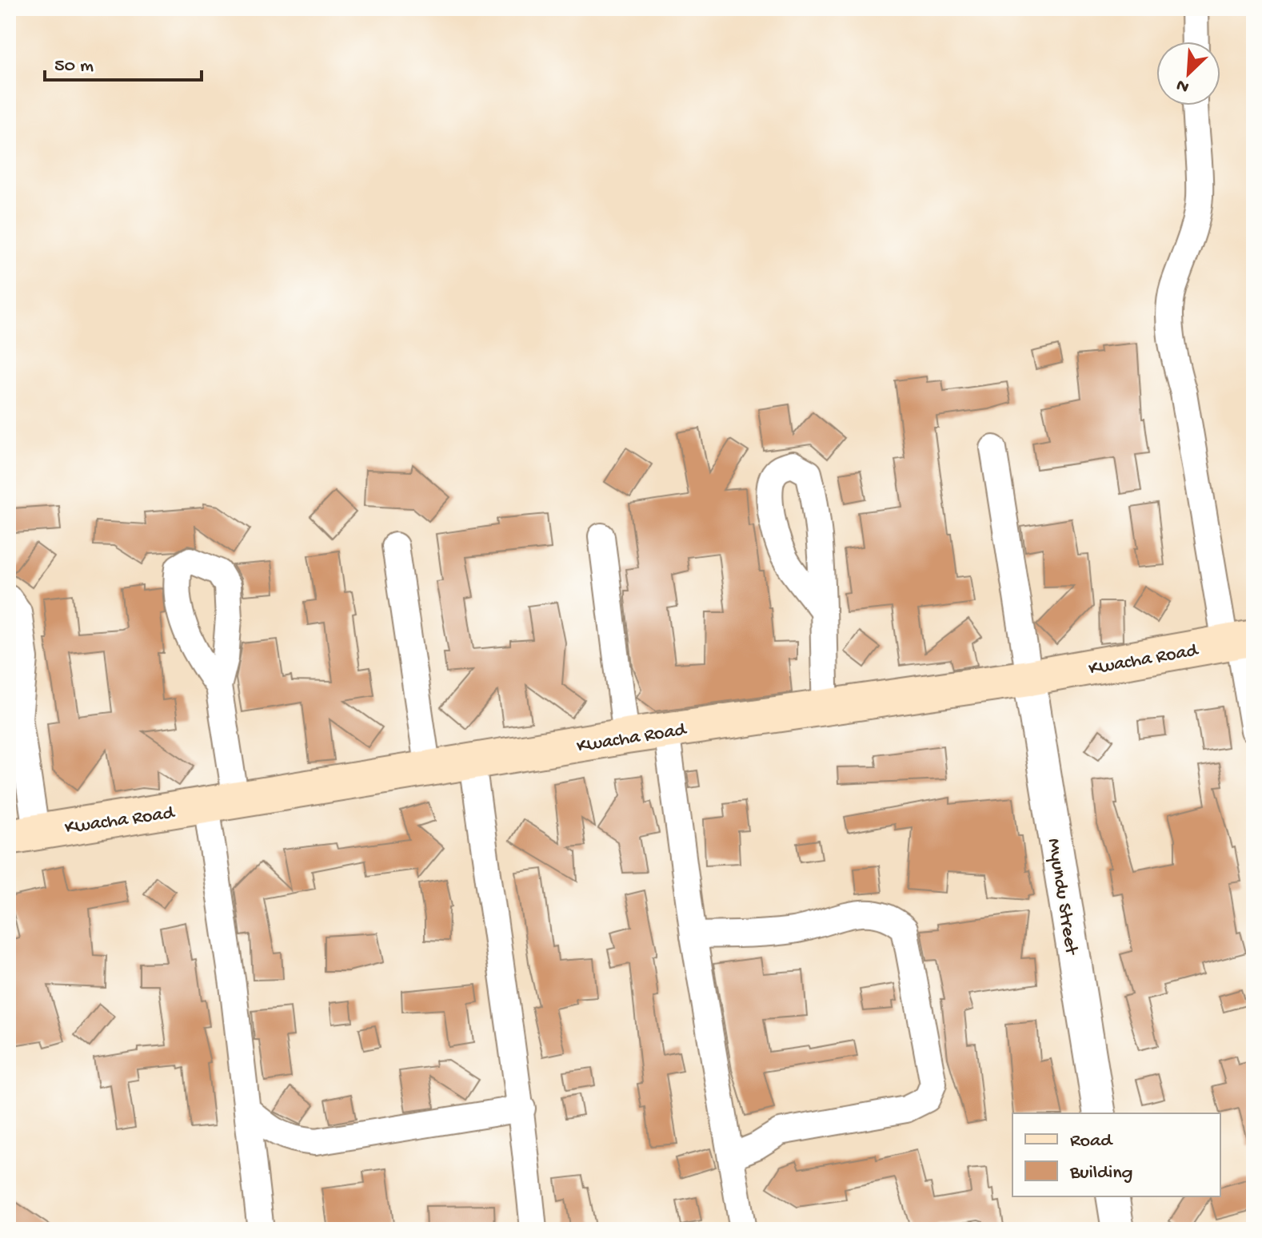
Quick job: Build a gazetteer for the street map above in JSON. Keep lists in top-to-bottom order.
{
  "streets": {
    "main road": ["Kwacha Road"],
    "street": ["Myundu Street"]
  },
  "crossings": [
    ["Kwacha Road", "Myundu Street"]
  ],
  "legend": ["Road", "Building"],
  "scale_bar": "50 m",
  "north": "bottom left"
}
